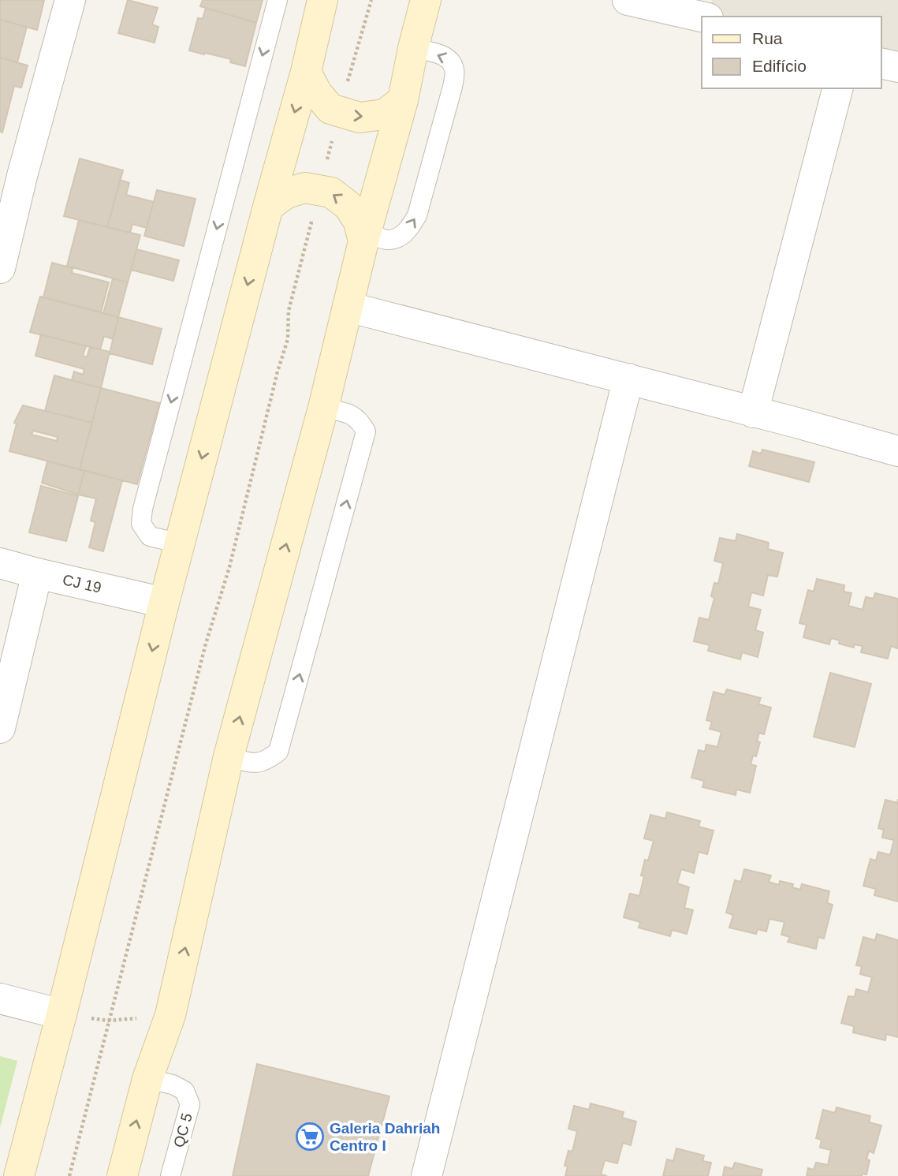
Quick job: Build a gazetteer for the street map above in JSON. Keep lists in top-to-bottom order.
{
  "streets": {
    "street": ["CJ 19"],
    "lane": ["QC 5"]
  },
  "places": {
    "supermarket": ["Galeria Dahriah Centro I"]
  },
  "legend": ["Rua", "Edifício"]
}
